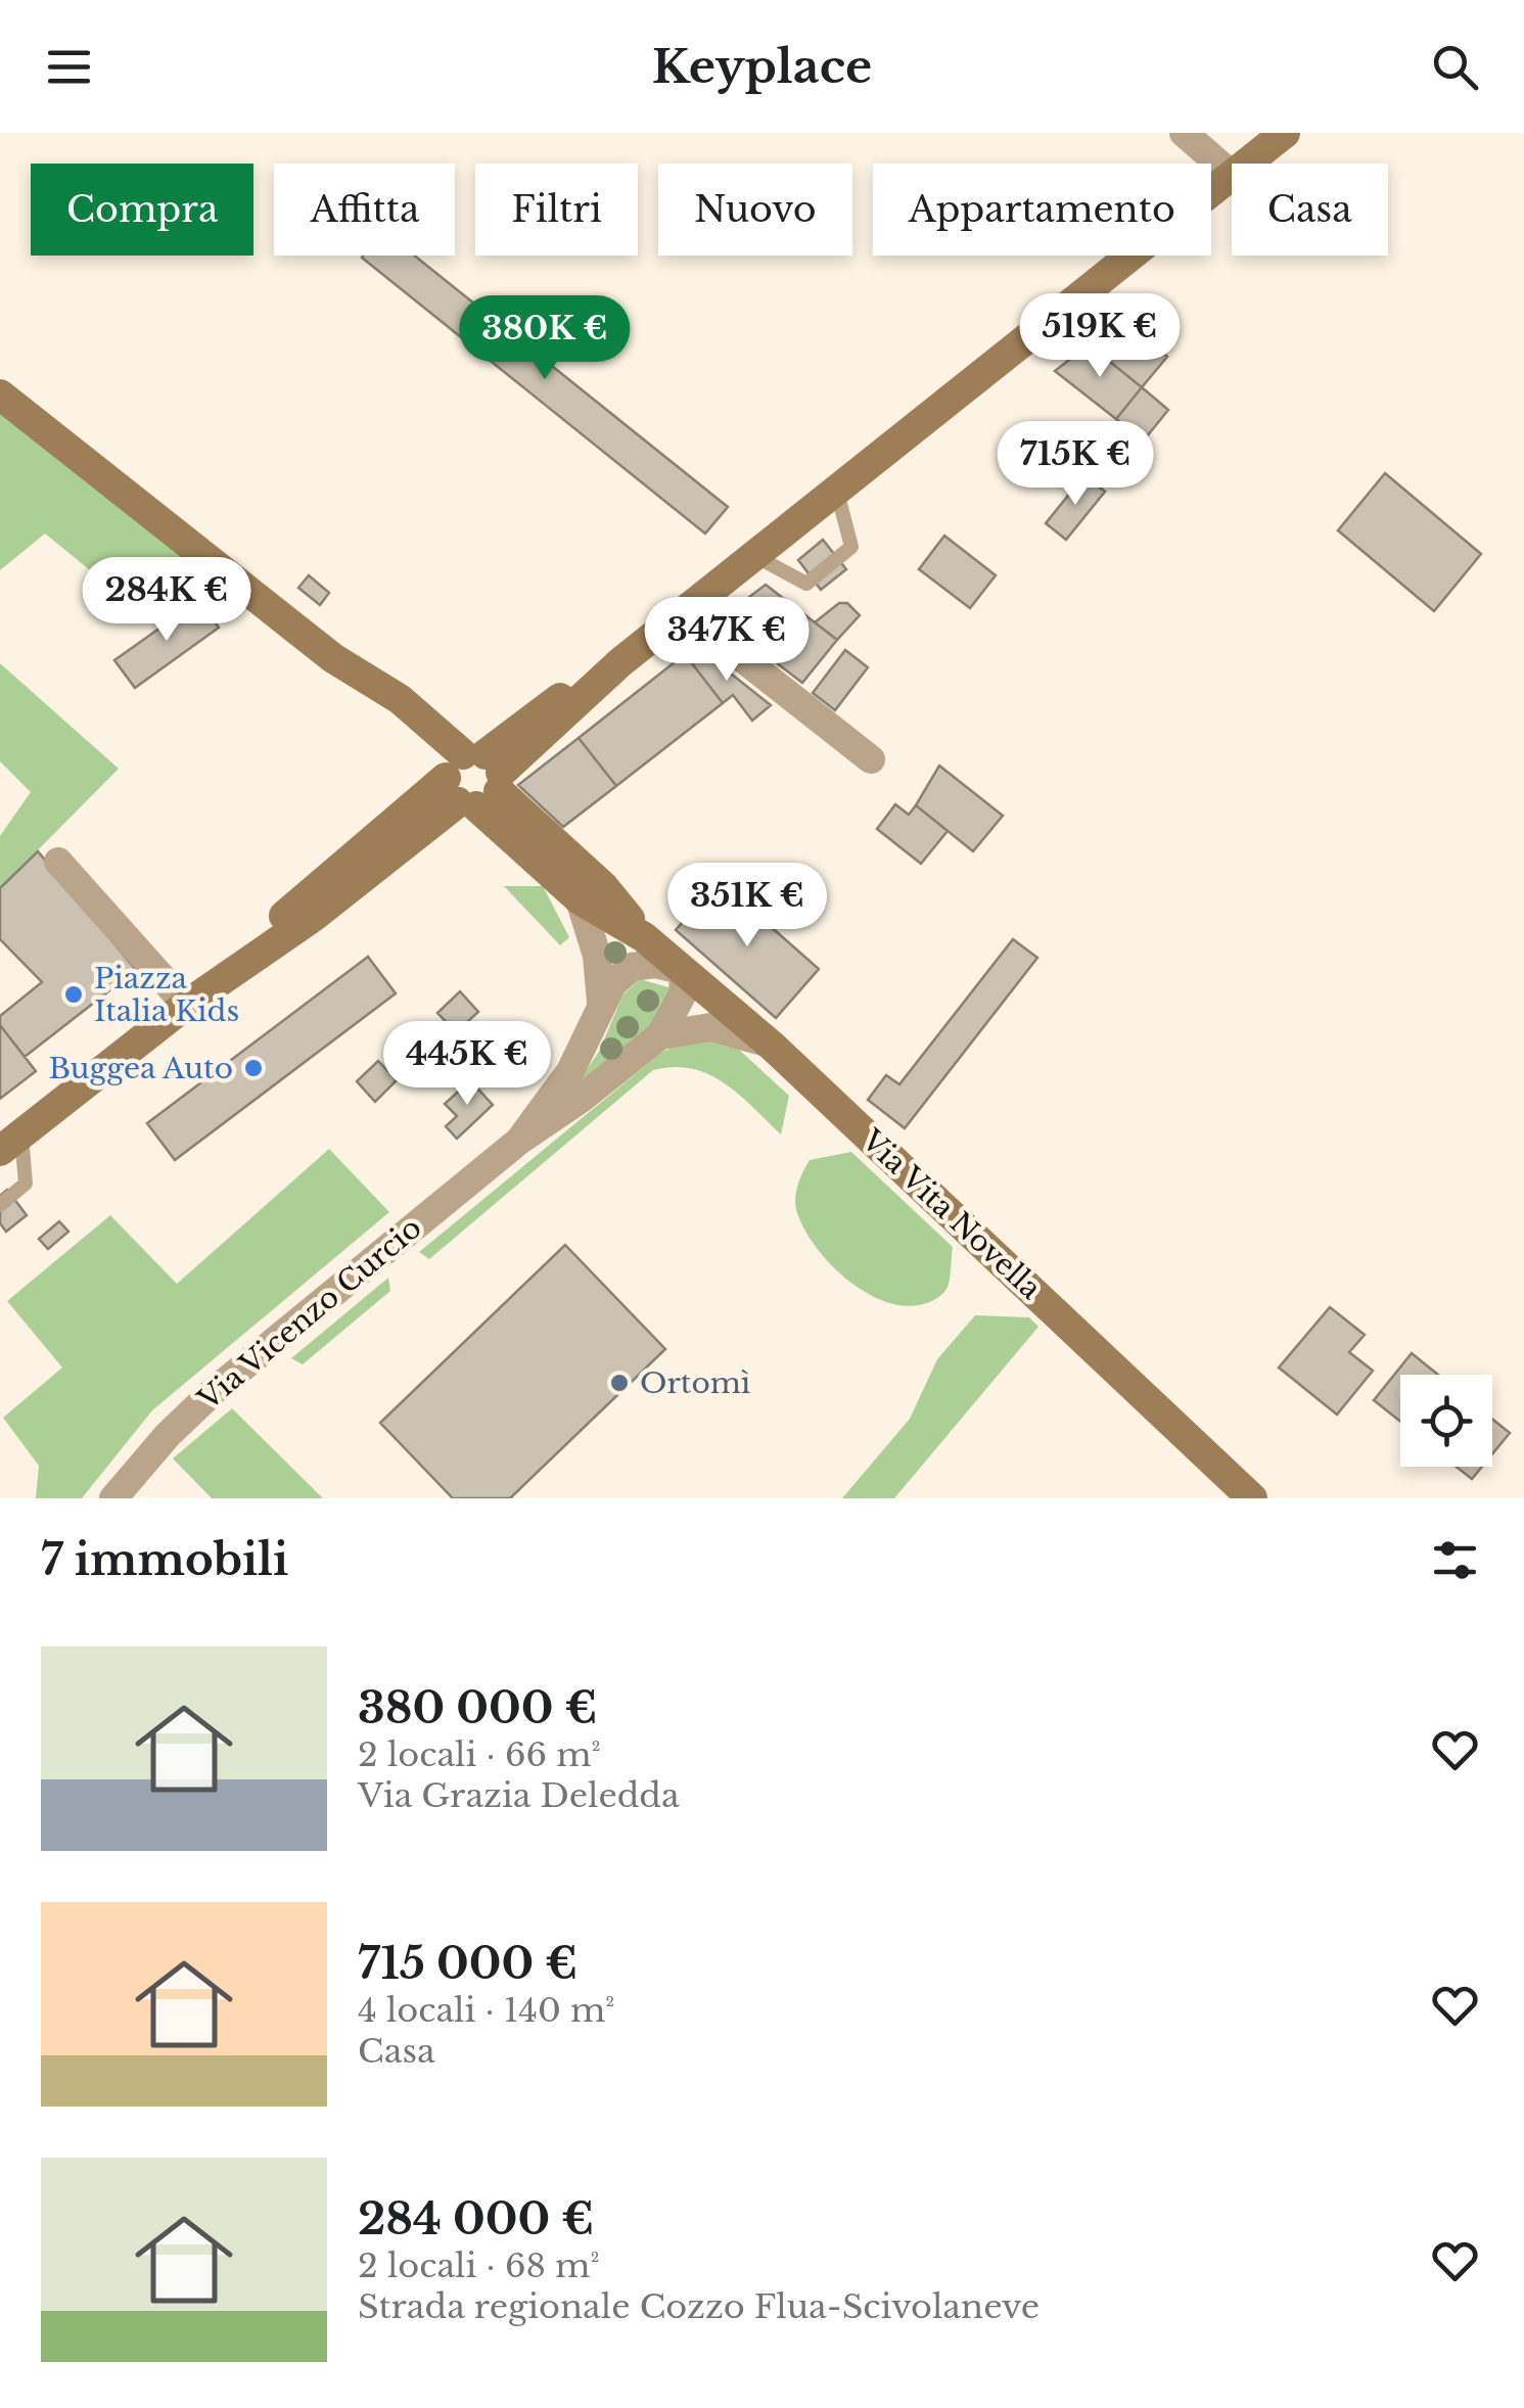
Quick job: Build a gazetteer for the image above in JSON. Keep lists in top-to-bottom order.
{
  "streets": {
    "main road": ["Via Vita Novella"],
    "street": ["Via Vicenzo Curcio"]
  },
  "places": ["Piazza Italia Kids", "Buggea Auto", "Ortomì"],
  "page": {
    "header": "Keyplace",
    "chip": [
      "Compra",
      "Affitta",
      "Filtri",
      "Nuovo",
      "Appartamento",
      "Casa"
    ],
    "price": [
      "519K €",
      "380K €",
      "715K €",
      "284K €",
      "347K €",
      "351K €",
      "445K €"
    ],
    "heading": "7 immobili",
    "list": [
      {
        "name": "380 000 €",
        "note": "2 locali · 66 m² · Via Grazia Deledda"
      },
      {
        "name": "715 000 €",
        "note": "4 locali · 140 m² · Casa"
      },
      {
        "name": "284 000 €",
        "note": "2 locali · 68 m² · Strada regionale Cozzo Flua-Scivolaneve"
      }
    ]
  }
}
